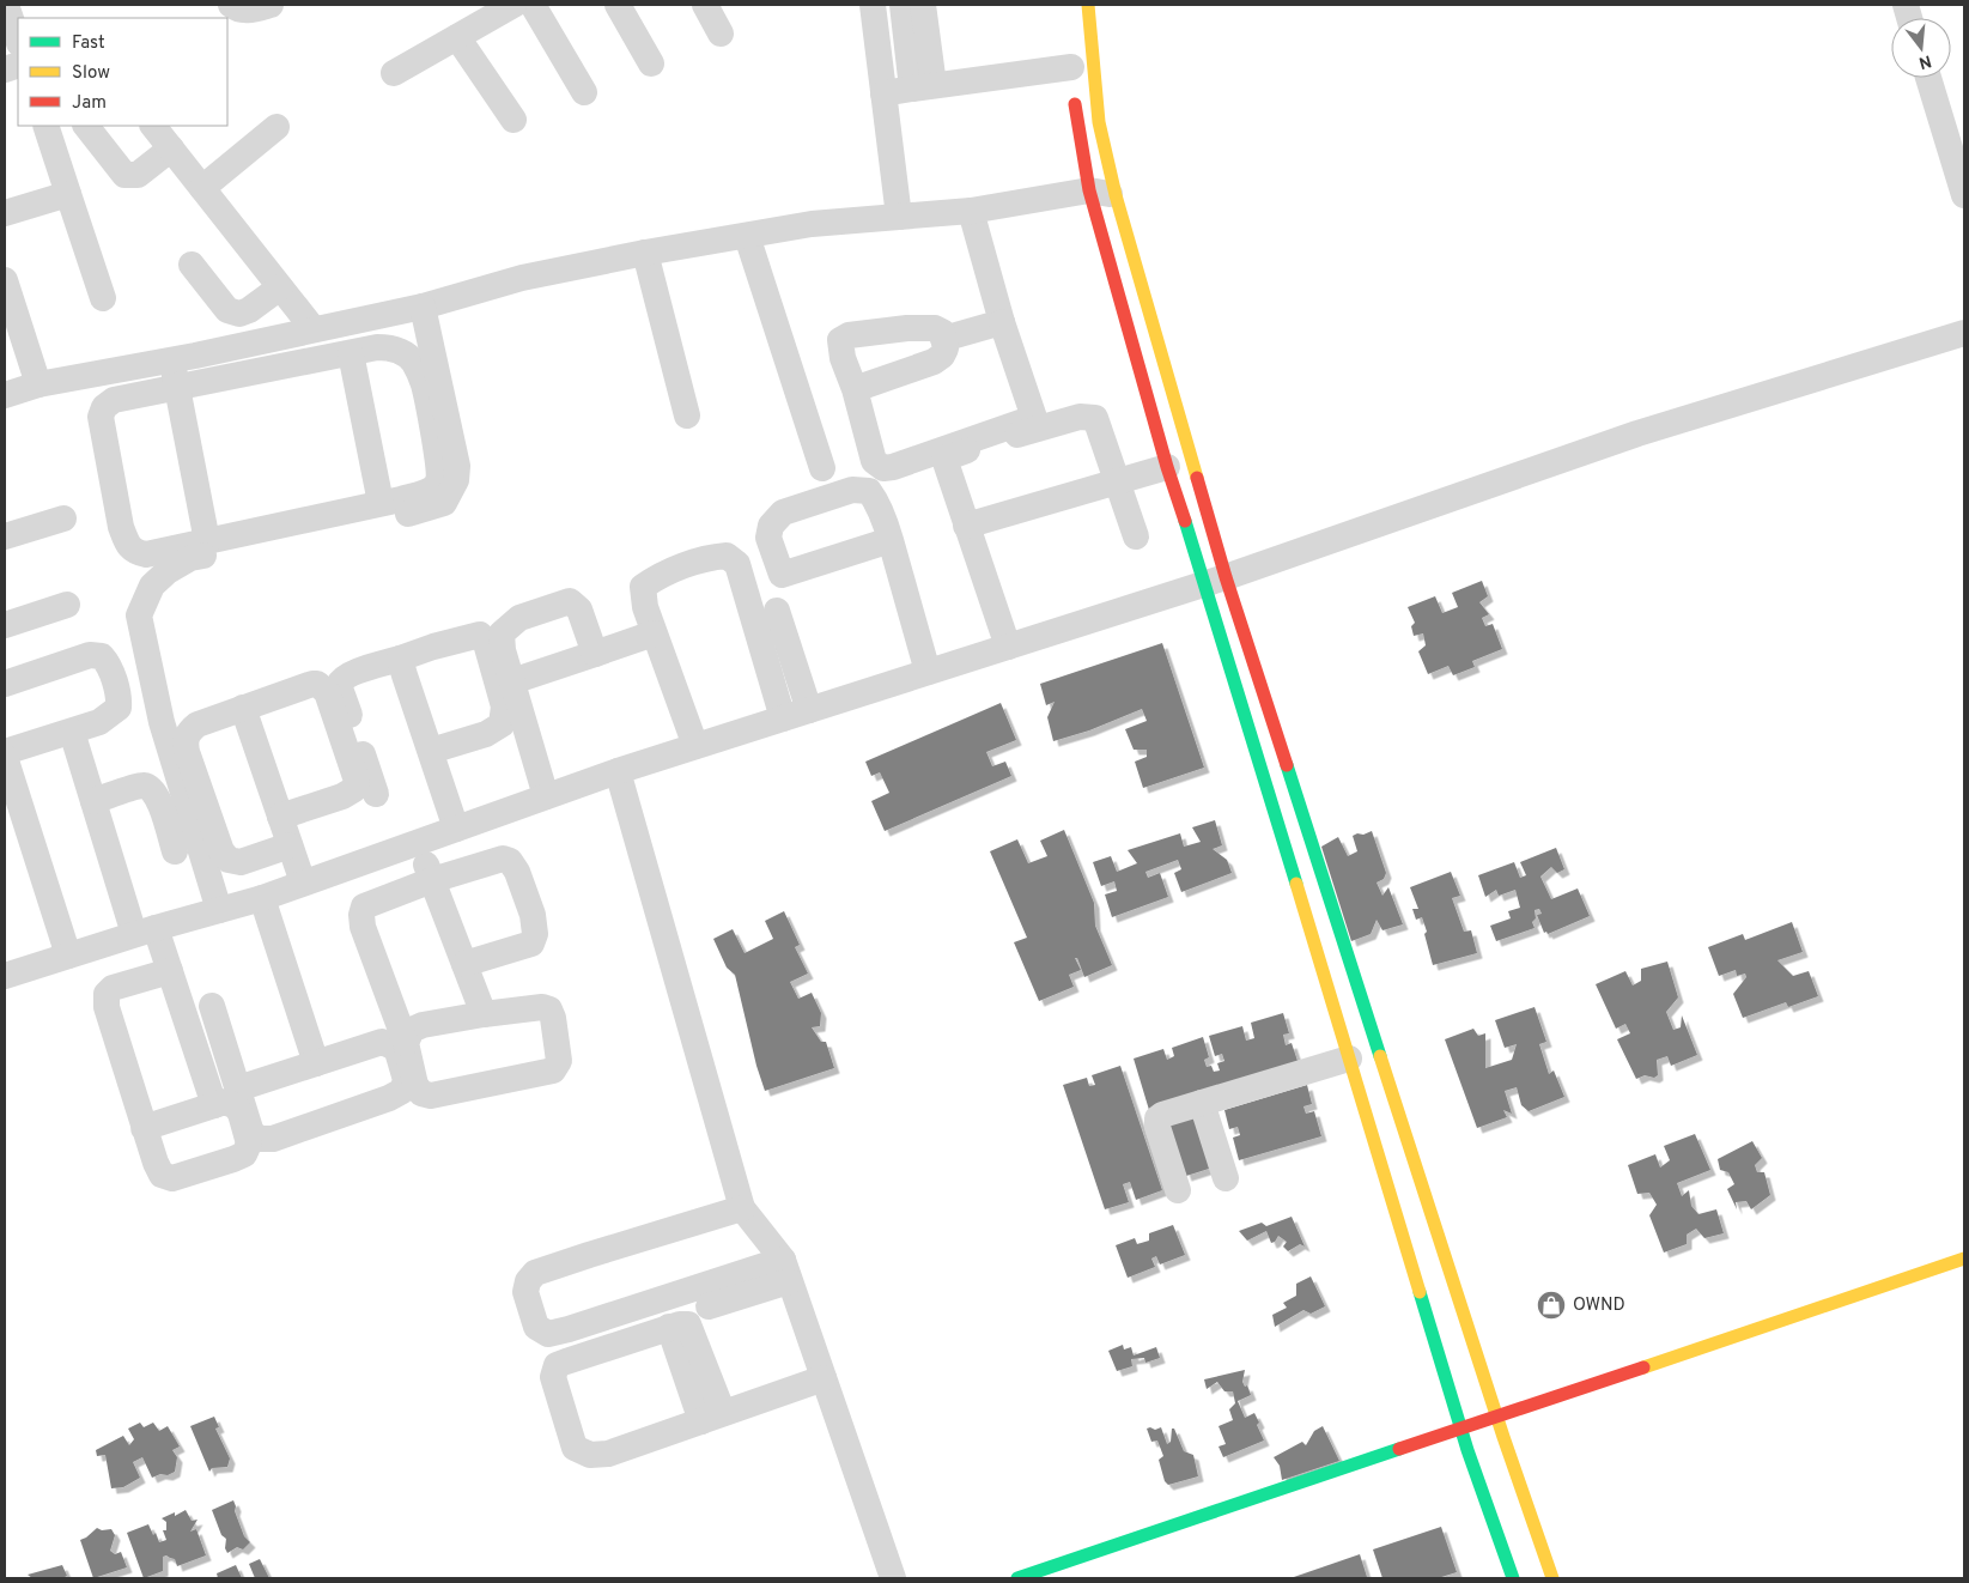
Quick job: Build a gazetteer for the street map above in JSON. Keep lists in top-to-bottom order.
{
  "places": {
    "shop": ["OWND"]
  },
  "legend": ["Fast", "Slow", "Jam"],
  "north": "bottom"
}
